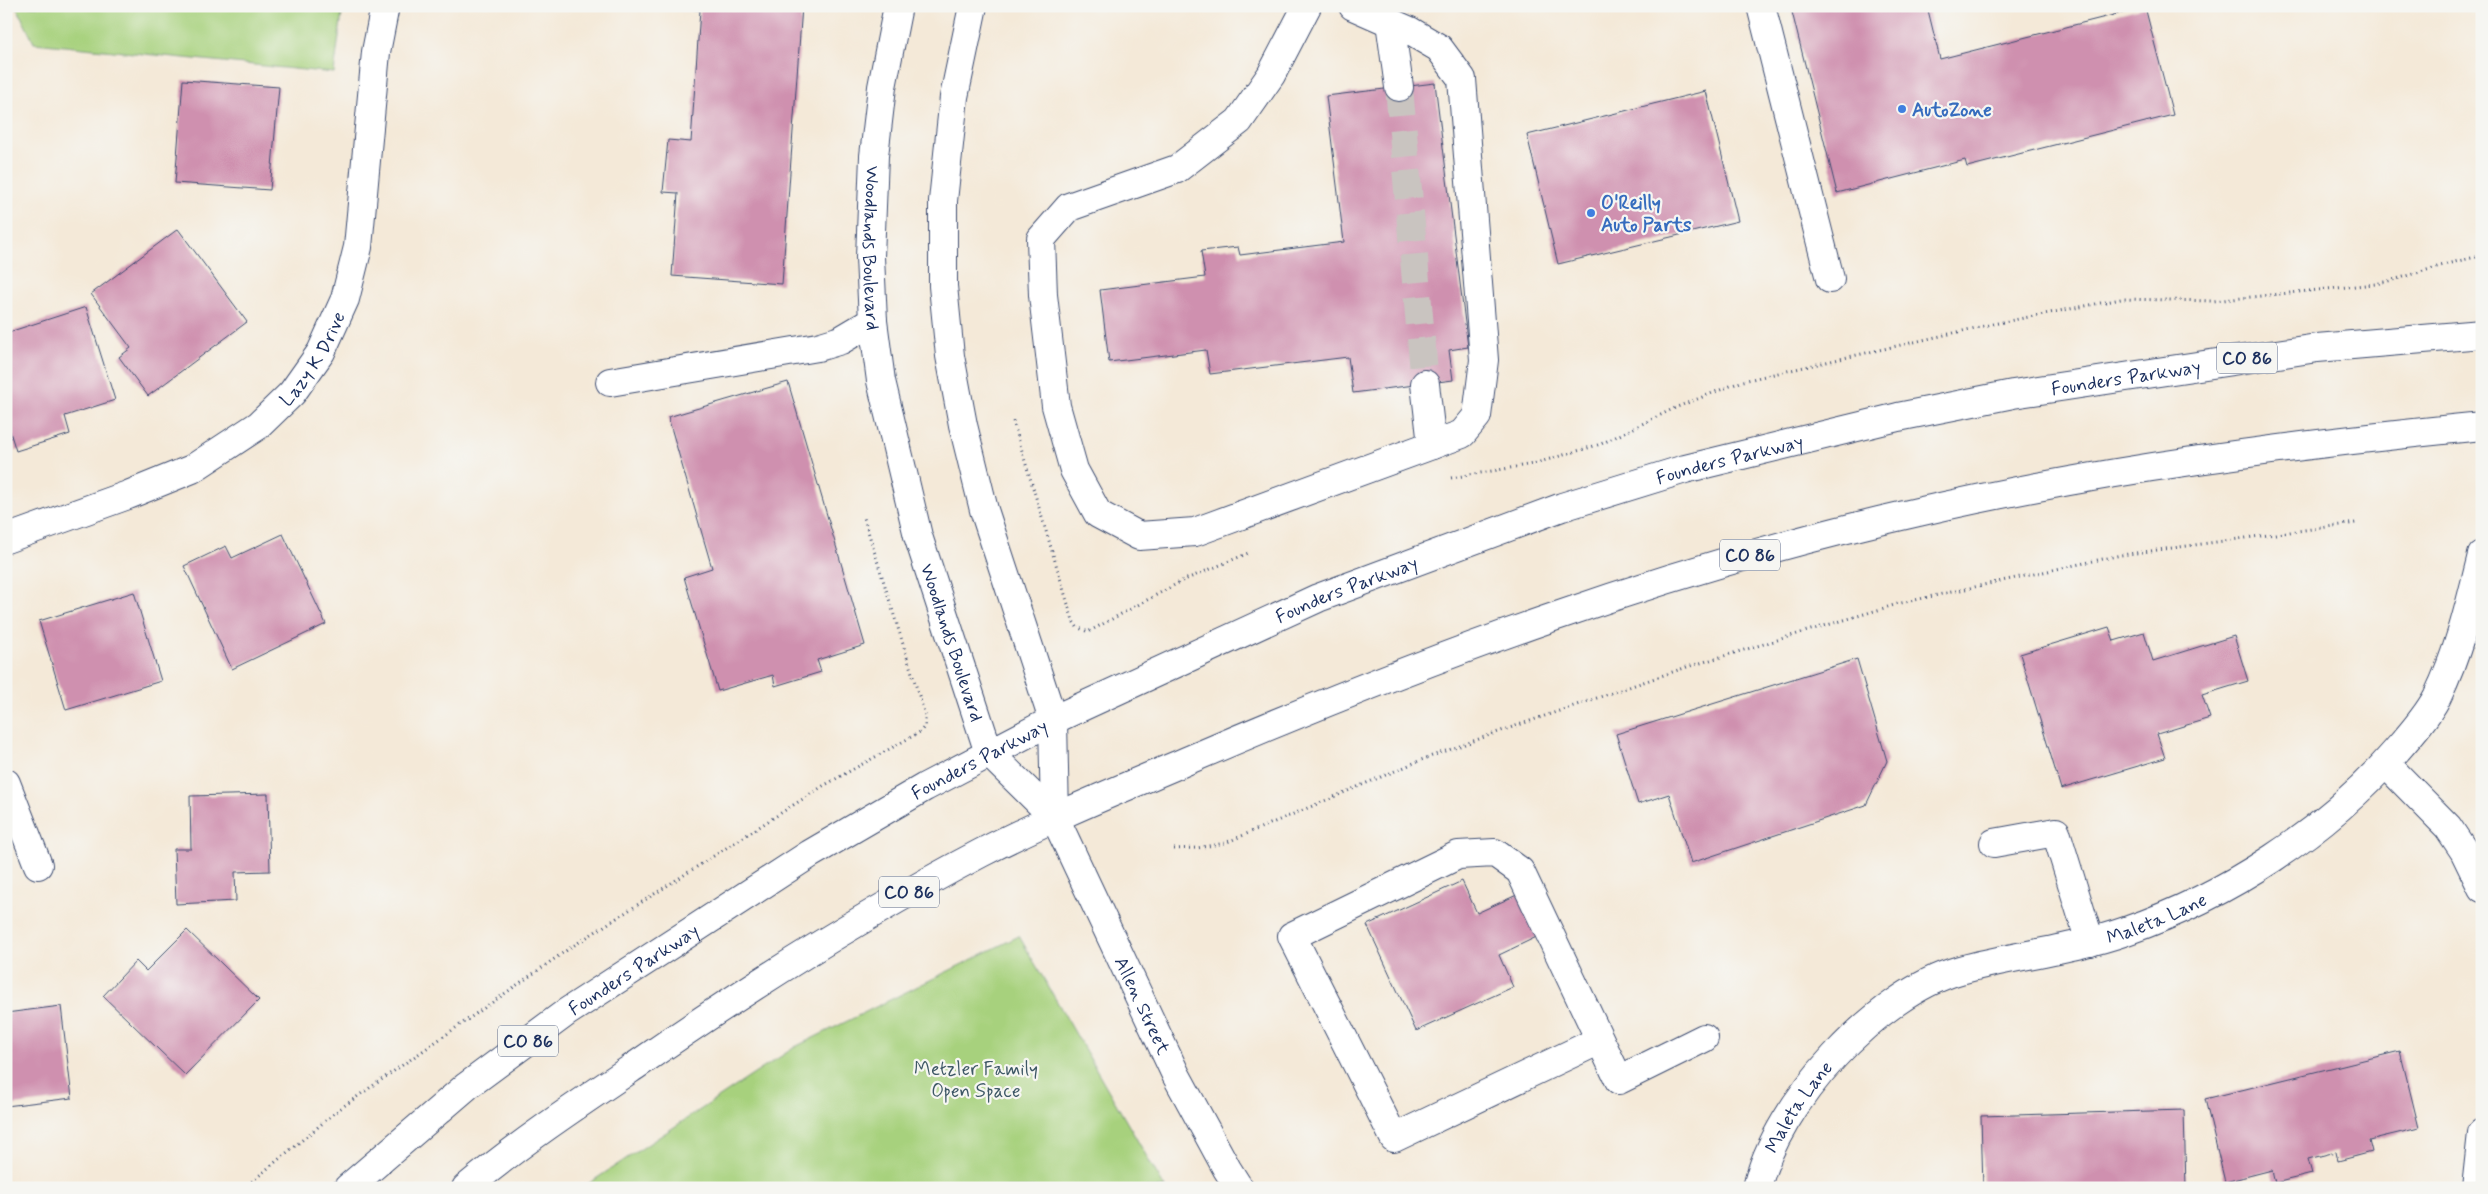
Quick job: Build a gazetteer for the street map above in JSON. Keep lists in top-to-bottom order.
{
  "streets": {
    "main road": [
      "Woodlands Boulevard",
      "Lazy K Drive",
      "CO 86",
      "Founders Parkway",
      "Maleta Lane",
      "Allen Street"
    ]
  },
  "crossings": [
    ["Woodlands Boulevard", "CO 86"],
    ["Woodlands Boulevard", "Founders Parkway"],
    ["Woodlands Boulevard", "Allen Street"],
    ["CO 86", "Allen Street"]
  ],
  "parks": ["Metzler Family Open Space"],
  "places": ["AutoZone", "O'Reilly Auto Parts"]
}
